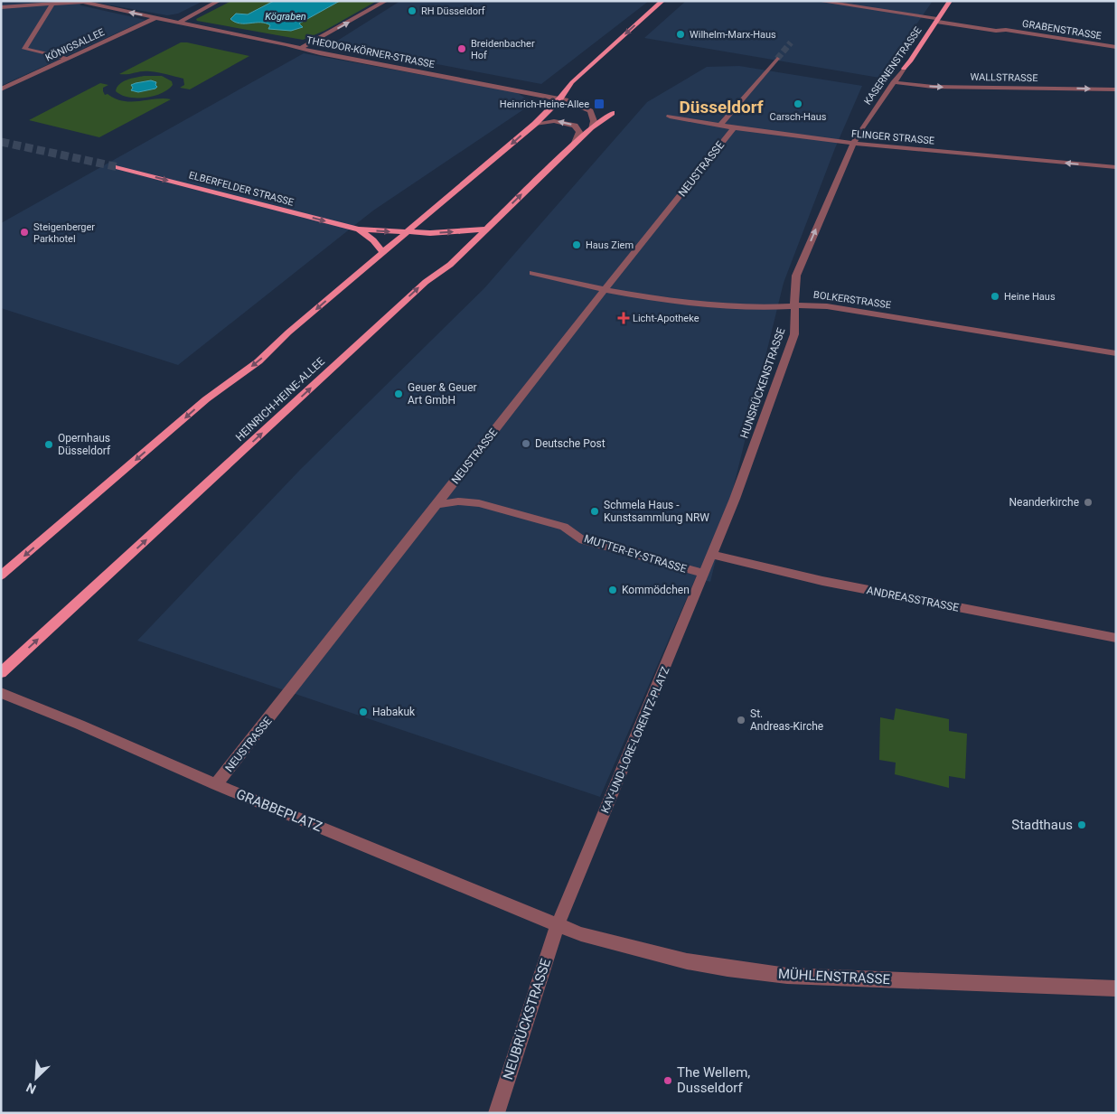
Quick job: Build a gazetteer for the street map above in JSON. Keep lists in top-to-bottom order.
{
  "streets": {
    "main road": ["KASERNENSTRASSE", "ELBERFELDER STRASSE", "HEINRICH-HEINE-ALLEE"],
    "street": [
      "GRABENSTRASSE",
      "KÖNIGSALLEE",
      "THEODOR-KÖRNER-STRASSE",
      "WALLSTRASSE",
      "FLINGER STRASSE",
      "NEUSTRASSE",
      "BOLKERSTRASSE",
      "HUNSRÜCKENSTRASSE",
      "MUTTER-EY-STRASSE",
      "ANDREASSTRASSE",
      "KAY-UND-LORE-LORENTZ-PLATZ",
      "GRABBEPLATZ",
      "MÜHLENSTRASSE",
      "NEUBRÜCKSTRASSE"
    ]
  },
  "crossings": [
    ["GRABENSTRASSE", "KASERNENSTRASSE"],
    ["KÖNIGSALLEE", "THEODOR-KÖRNER-STRASSE"],
    ["KASERNENSTRASSE", "WALLSTRASSE"],
    ["KASERNENSTRASSE", "FLINGER STRASSE"],
    ["KASERNENSTRASSE", "HUNSRÜCKENSTRASSE"],
    ["FLINGER STRASSE", "NEUSTRASSE"],
    ["FLINGER STRASSE", "HUNSRÜCKENSTRASSE"],
    ["NEUSTRASSE", "BOLKERSTRASSE"],
    ["NEUSTRASSE", "MUTTER-EY-STRASSE"],
    ["NEUSTRASSE", "GRABBEPLATZ"],
    ["ELBERFELDER STRASSE", "HEINRICH-HEINE-ALLEE"],
    ["BOLKERSTRASSE", "HUNSRÜCKENSTRASSE"],
    ["HUNSRÜCKENSTRASSE", "ANDREASSTRASSE"],
    ["HUNSRÜCKENSTRASSE", "KAY-UND-LORE-LORENTZ-PLATZ"],
    ["MUTTER-EY-STRASSE", "KAY-UND-LORE-LORENTZ-PLATZ"],
    ["ANDREASSTRASSE", "KAY-UND-LORE-LORENTZ-PLATZ"],
    ["KAY-UND-LORE-LORENTZ-PLATZ", "GRABBEPLATZ"],
    ["KAY-UND-LORE-LORENTZ-PLATZ", "MÜHLENSTRASSE"],
    ["KAY-UND-LORE-LORENTZ-PLATZ", "NEUBRÜCKSTRASSE"],
    ["GRABBEPLATZ", "MÜHLENSTRASSE"],
    ["GRABBEPLATZ", "NEUBRÜCKSTRASSE"],
    ["MÜHLENSTRASSE", "NEUBRÜCKSTRASSE"]
  ],
  "one_way": [
    "WALLSTRASSE",
    "FLINGER STRASSE",
    "ELBERFELDER STRASSE",
    "HUNSRÜCKENSTRASSE"
  ],
  "districts": ["Düsseldorf"],
  "water": ["Kögraben"],
  "places": {
    "other": [
      "RH Düsseldorf",
      "Wilhelm-Marx-Haus",
      "Breidenbacher Hof",
      "Carsch-Haus",
      "Steigenberger Parkhotel",
      "Haus Ziem",
      "Heine Haus",
      "Geuer & Geuer Art GmbH",
      "Deutsche Post",
      "Opernhaus Düsseldorf",
      "Neanderkirche",
      "Schmela Haus - Kunstsammlung NRW",
      "Kommödchen",
      "Habakuk",
      "St. Andreas-Kirche",
      "Stadthaus",
      "The Wellem, Dusseldorf"
    ],
    "transit": ["Heinrich-Heine-Allee"],
    "health": ["Licht-Apotheke"]
  },
  "north": "bottom left"
}
